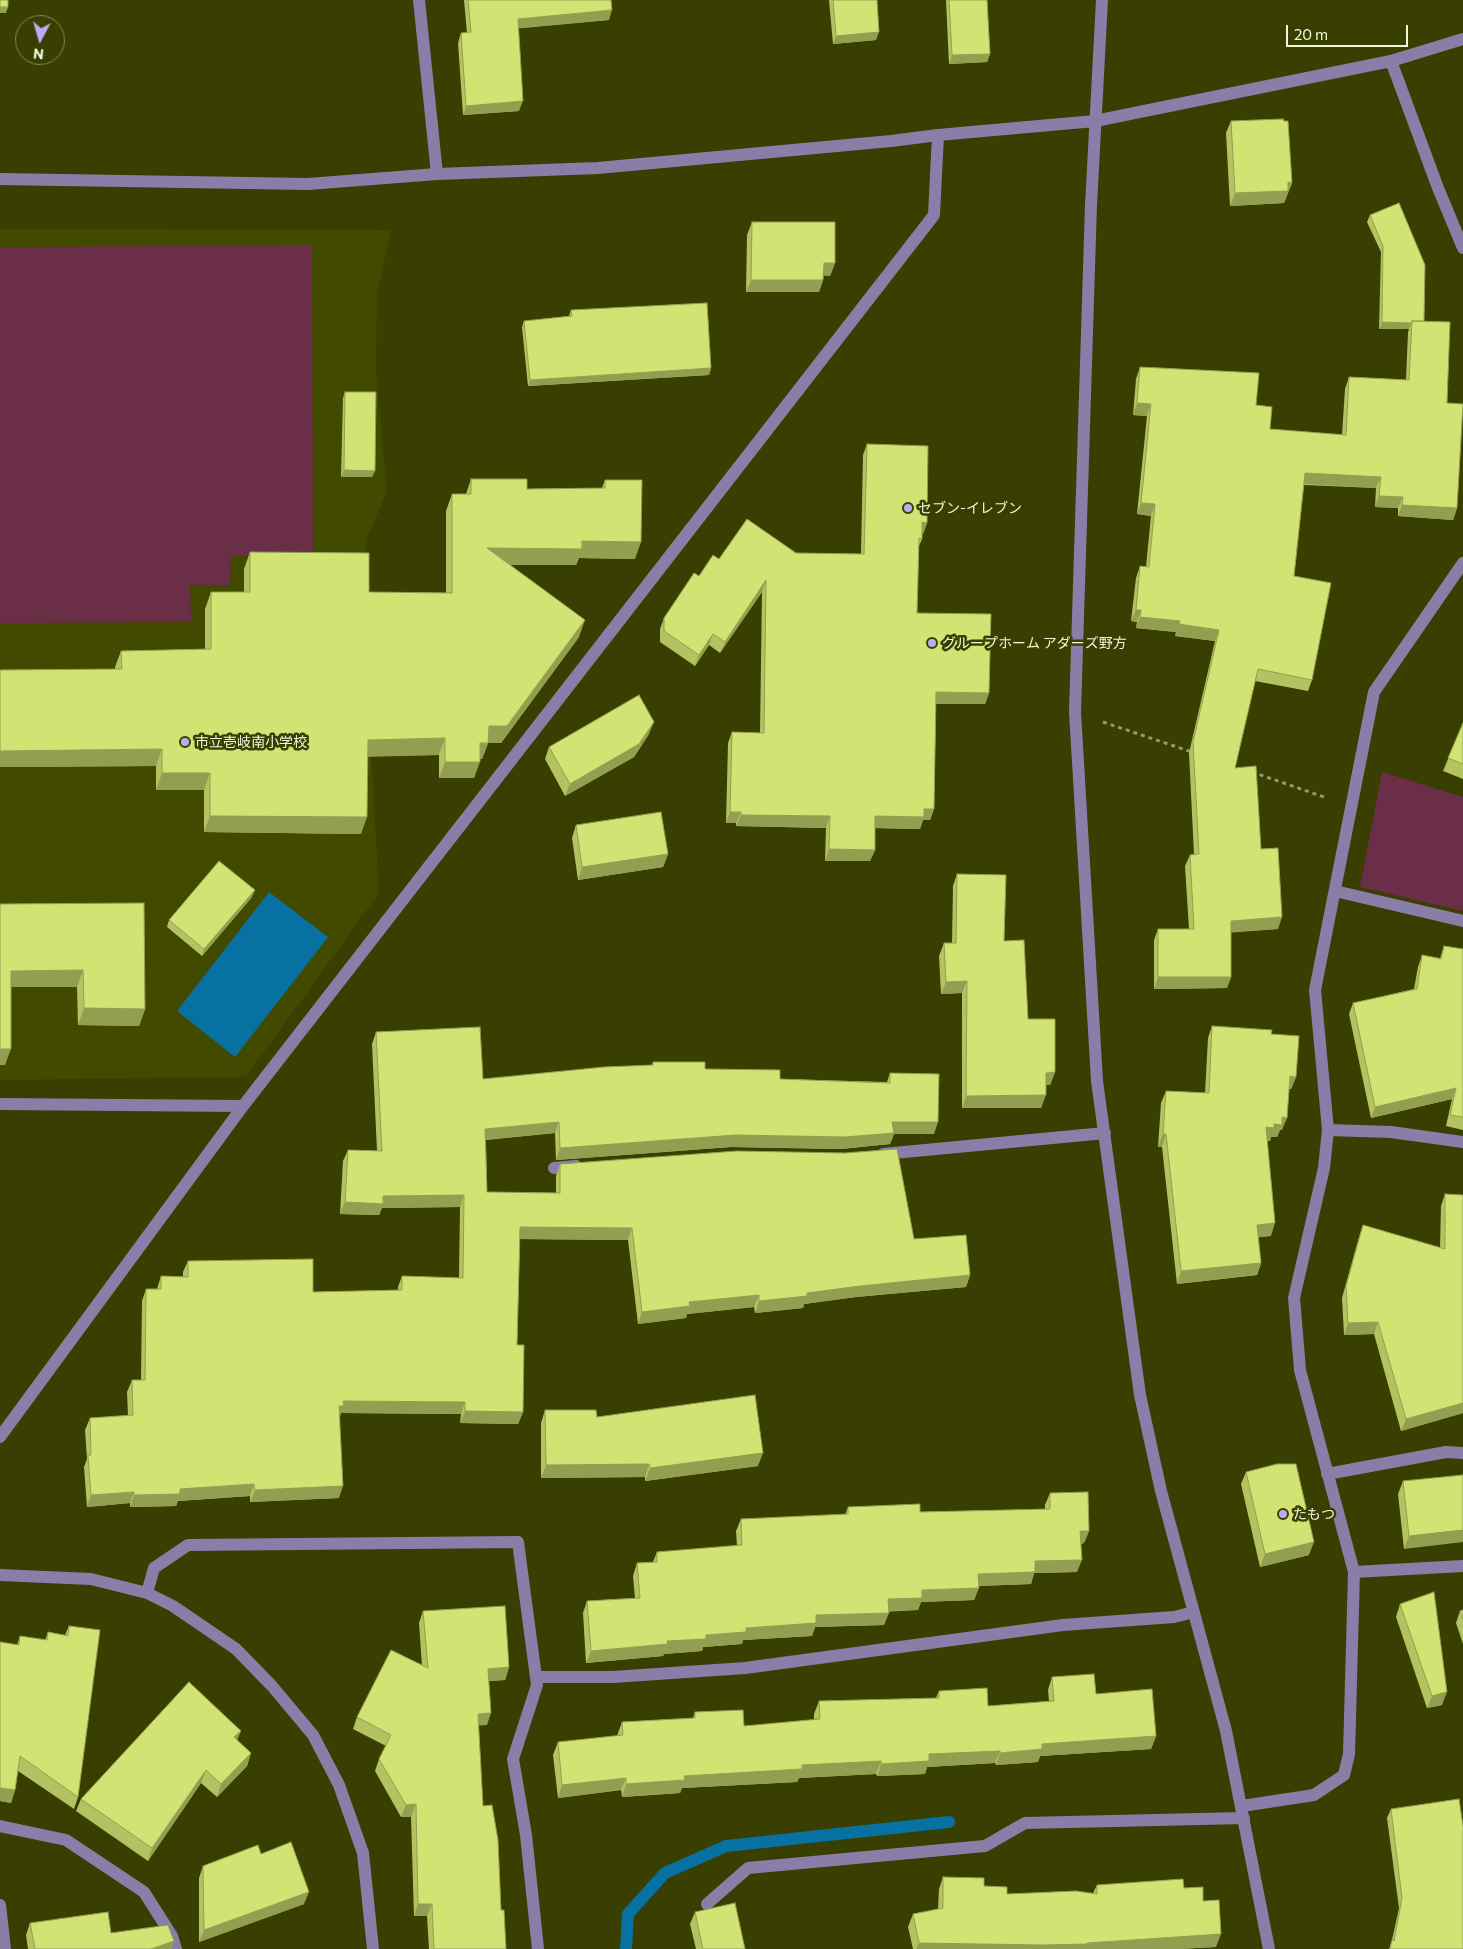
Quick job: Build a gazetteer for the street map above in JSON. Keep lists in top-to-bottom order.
{
  "places": [
    "セブン-イレブン",
    "グループホーム アダーズ野方",
    "市立壱岐南小学校",
    "たもつ"
  ],
  "scale_bar": "20 m",
  "north": "bottom"
}
